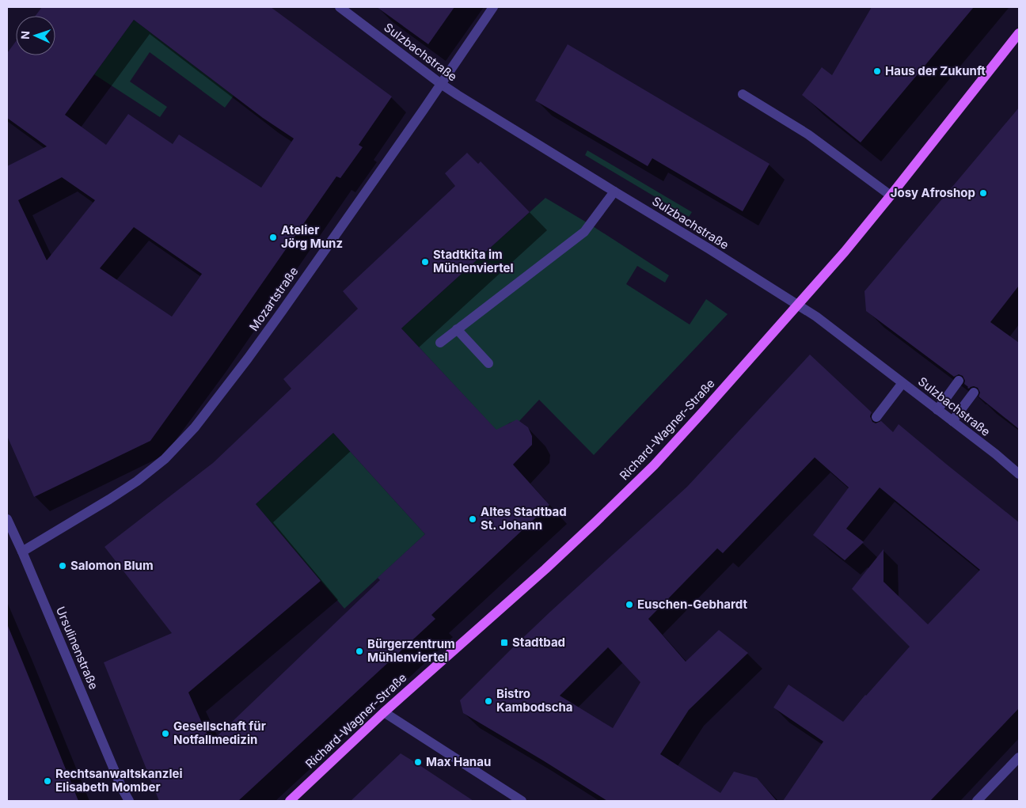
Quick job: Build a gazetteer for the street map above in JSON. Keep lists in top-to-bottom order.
{
  "streets": {
    "main road": ["Richard-Wagner-Straße"],
    "street": ["Sulzbachstraße", "Mozartstraße", "Ursulinenstraße"]
  },
  "crossings": [
    ["Sulzbachstraße", "Mozartstraße"],
    ["Sulzbachstraße", "Richard-Wagner-Straße"],
    ["Mozartstraße", "Ursulinenstraße"]
  ],
  "places": {
    "other": [
      "Haus der Zukunft",
      "Josy Afroshop",
      "Atelier Jörg Munz",
      "Stadtkita im Mühlenviertel",
      "Altes Stadtbad St. Johann",
      "Salomon Blum",
      "Euschen-Gebhardt",
      "Bürgerzentrum Mühlenviertel",
      "Bistro Kambodscha",
      "Gesellschaft für Notfallmedizin",
      "Max Hanau",
      "Rechtsanwaltskanzlei Elisabeth Momber"
    ],
    "transit": ["Stadtbad"]
  },
  "north": "left"
}
